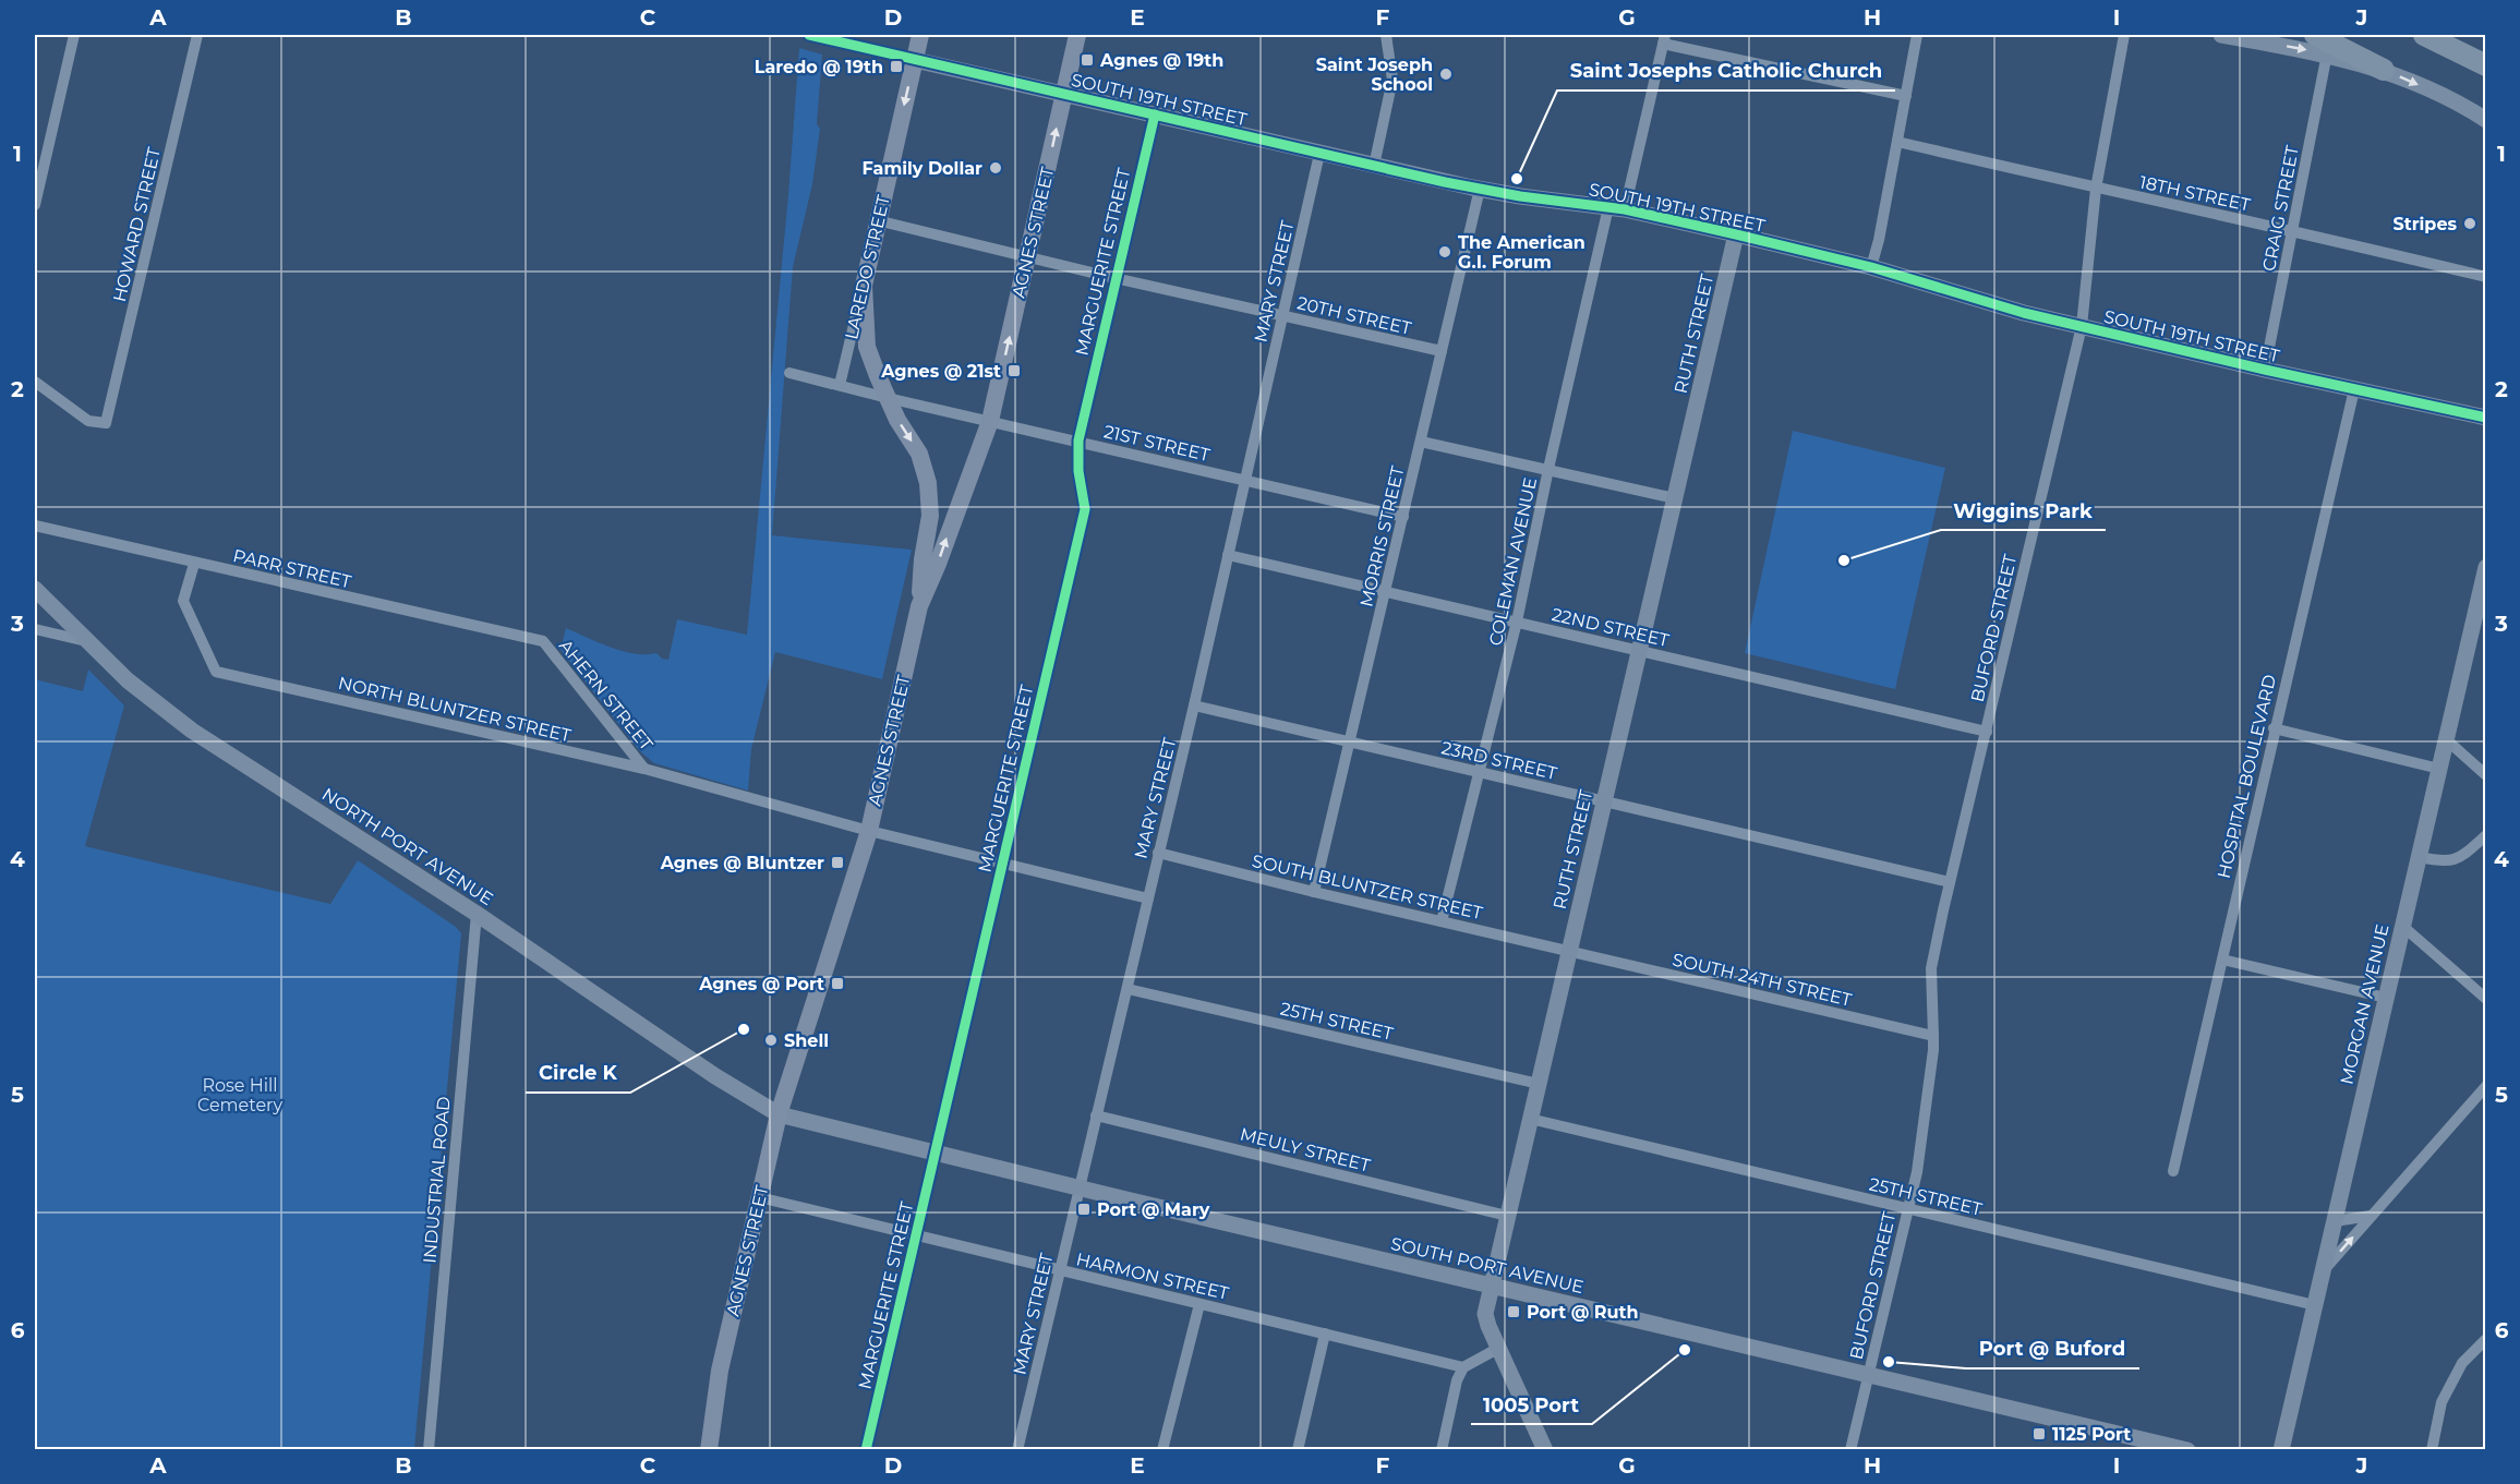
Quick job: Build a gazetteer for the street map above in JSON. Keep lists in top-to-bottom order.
{
  "streets": {
    "main road": [
      "SOUTH 19TH STREET",
      "AGNES STREET",
      "LAREDO STREET",
      "RUTH STREET",
      "NORTH PORT AVENUE",
      "MORGAN AVENUE",
      "SOUTH PORT AVENUE"
    ],
    "street": [
      "18TH STREET",
      "CRAIG STREET",
      "HOWARD STREET",
      "MARGUERITE STREET",
      "MARY STREET",
      "20TH STREET",
      "21ST STREET",
      "MORRIS STREET",
      "COLEMAN AVENUE",
      "PARR STREET",
      "22ND STREET",
      "BUFORD STREET",
      "AHERN STREET",
      "NORTH BLUNTZER STREET",
      "23RD STREET",
      "HOSPITAL BOULEVARD",
      "SOUTH BLUNTZER STREET",
      "SOUTH 24TH STREET",
      "25TH STREET",
      "MEULY STREET",
      "INDUSTRIAL ROAD",
      "HARMON STREET"
    ]
  },
  "crossings": [
    ["SOUTH 19TH STREET", "CRAIG STREET"],
    ["SOUTH 19TH STREET", "AGNES STREET"],
    ["SOUTH 19TH STREET", "MARGUERITE STREET"],
    ["SOUTH 19TH STREET", "LAREDO STREET"],
    ["SOUTH 19TH STREET", "MARY STREET"],
    ["SOUTH 19TH STREET", "RUTH STREET"],
    ["SOUTH 19TH STREET", "MORRIS STREET"],
    ["SOUTH 19TH STREET", "COLEMAN AVENUE"],
    ["SOUTH 19TH STREET", "BUFORD STREET"],
    ["SOUTH 19TH STREET", "HOSPITAL BOULEVARD"],
    ["18TH STREET", "CRAIG STREET"],
    ["18TH STREET", "BUFORD STREET"],
    ["AGNES STREET", "20TH STREET"],
    ["AGNES STREET", "21ST STREET"],
    ["AGNES STREET", "NORTH BLUNTZER STREET"],
    ["AGNES STREET", "NORTH PORT AVENUE"],
    ["AGNES STREET", "SOUTH PORT AVENUE"],
    ["AGNES STREET", "HARMON STREET"],
    ["MARGUERITE STREET", "20TH STREET"],
    ["MARGUERITE STREET", "21ST STREET"],
    ["MARGUERITE STREET", "SOUTH PORT AVENUE"],
    ["MARGUERITE STREET", "HARMON STREET"],
    ["LAREDO STREET", "20TH STREET"],
    ["LAREDO STREET", "21ST STREET"],
    ["MARY STREET", "20TH STREET"],
    ["MARY STREET", "21ST STREET"],
    ["MARY STREET", "22ND STREET"],
    ["MARY STREET", "23RD STREET"],
    ["MARY STREET", "SOUTH BLUNTZER STREET"],
    ["MARY STREET", "25TH STREET"],
    ["MARY STREET", "MEULY STREET"],
    ["MARY STREET", "SOUTH PORT AVENUE"],
    ["MARY STREET", "HARMON STREET"],
    ["20TH STREET", "MORRIS STREET"],
    ["RUTH STREET", "22ND STREET"],
    ["RUTH STREET", "23RD STREET"],
    ["RUTH STREET", "SOUTH BLUNTZER STREET"],
    ["RUTH STREET", "SOUTH 24TH STREET"],
    ["RUTH STREET", "25TH STREET"],
    ["RUTH STREET", "MEULY STREET"],
    ["RUTH STREET", "SOUTH PORT AVENUE"],
    ["21ST STREET", "MORRIS STREET"],
    ["MORRIS STREET", "22ND STREET"],
    ["MORRIS STREET", "23RD STREET"],
    ["MORRIS STREET", "SOUTH BLUNTZER STREET"],
    ["COLEMAN AVENUE", "22ND STREET"],
    ["COLEMAN AVENUE", "23RD STREET"],
    ["COLEMAN AVENUE", "SOUTH BLUNTZER STREET"],
    ["PARR STREET", "AHERN STREET"],
    ["PARR STREET", "NORTH BLUNTZER STREET"],
    ["22ND STREET", "BUFORD STREET"],
    ["BUFORD STREET", "23RD STREET"],
    ["BUFORD STREET", "SOUTH 24TH STREET"],
    ["BUFORD STREET", "25TH STREET"],
    ["BUFORD STREET", "SOUTH PORT AVENUE"],
    ["AHERN STREET", "NORTH BLUNTZER STREET"],
    ["NORTH PORT AVENUE", "INDUSTRIAL ROAD"],
    ["NORTH PORT AVENUE", "SOUTH PORT AVENUE"],
    ["SOUTH BLUNTZER STREET", "SOUTH 24TH STREET"],
    ["MORGAN AVENUE", "25TH STREET"]
  ],
  "one_way": ["AGNES STREET", "LAREDO STREET"],
  "parks": ["Rose Hill Cemetery"],
  "places": {
    "transit": [
      "Agnes @ 19th",
      "Laredo @ 19th",
      "Agnes @ 21st",
      "Agnes @ Bluntzer",
      "Agnes @ Port",
      "Port @ Mary",
      "Port @ Ruth",
      "1125 Port"
    ],
    "other": [
      "Saint Joseph School",
      "Family Dollar",
      "Saint Josephs Catholic Church",
      "Stripes",
      "The American G.I. Forum",
      "Wiggins Park",
      "Circle K",
      "Shell",
      "1005 Port",
      "Port @ Buford"
    ]
  },
  "grid": {
    "columns": [
      "A",
      "B",
      "C",
      "D",
      "E",
      "F",
      "G",
      "H",
      "I",
      "J"
    ],
    "rows": [
      "1",
      "2",
      "3",
      "4",
      "5",
      "6"
    ]
  }
}
